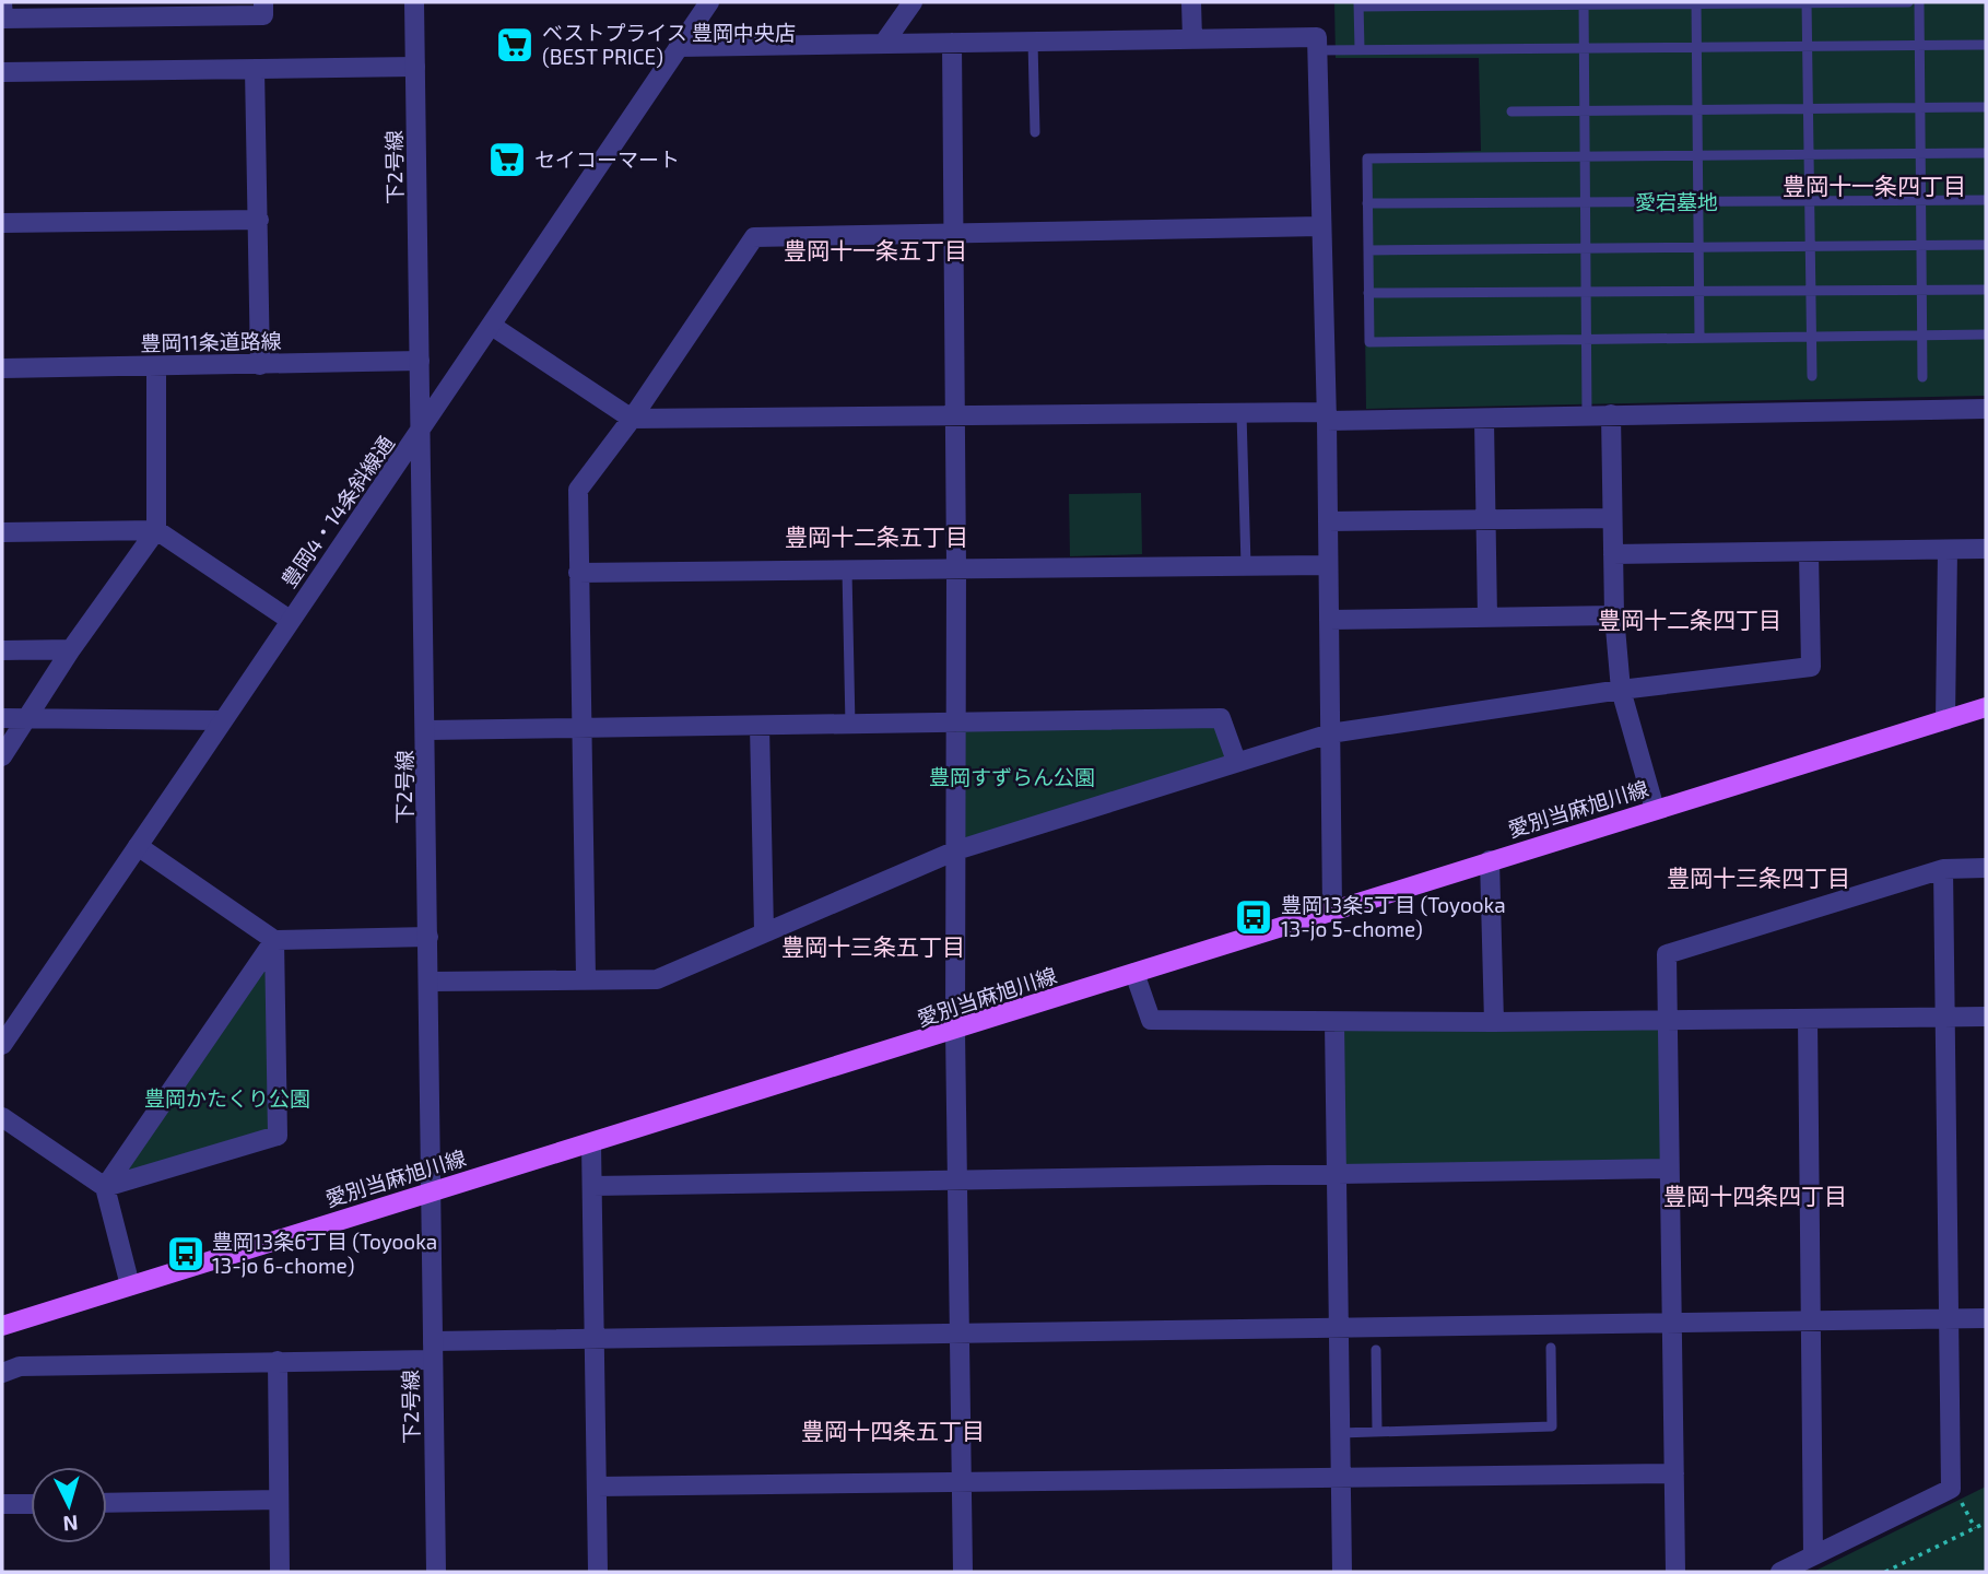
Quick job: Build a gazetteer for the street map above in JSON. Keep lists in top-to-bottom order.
{
  "streets": {
    "main road": ["愛別当麻旭川線"],
    "street": ["下2号線", "豊岡11条道路線", "豊岡4・14条斜線通"]
  },
  "crossings": [
    ["下2号線", "豊岡11条道路線"],
    ["下2号線", "豊岡4・14条斜線通"],
    ["下2号線", "愛別当麻旭川線"]
  ],
  "districts": [
    "豊岡十一条四丁目",
    "豊岡十一条五丁目",
    "豊岡十二条五丁目",
    "豊岡十二条四丁目",
    "豊岡十三条四丁目",
    "豊岡十三条五丁目",
    "豊岡十四条四丁目",
    "豊岡十四条五丁目"
  ],
  "parks": ["愛宕墓地", "豊岡すずらん公園", "豊岡かたくり公園"],
  "places": {
    "supermarket": ["ベストプライス 豊岡中央店 (BEST PRICE)", "セイコーマート"],
    "bus stop": ["豊岡13条5丁目 (Toyooka 13-jo 5-chome)", "豊岡13条6丁目 (Toyooka 13-jo 6-chome)"]
  },
  "north": "bottom"
}
